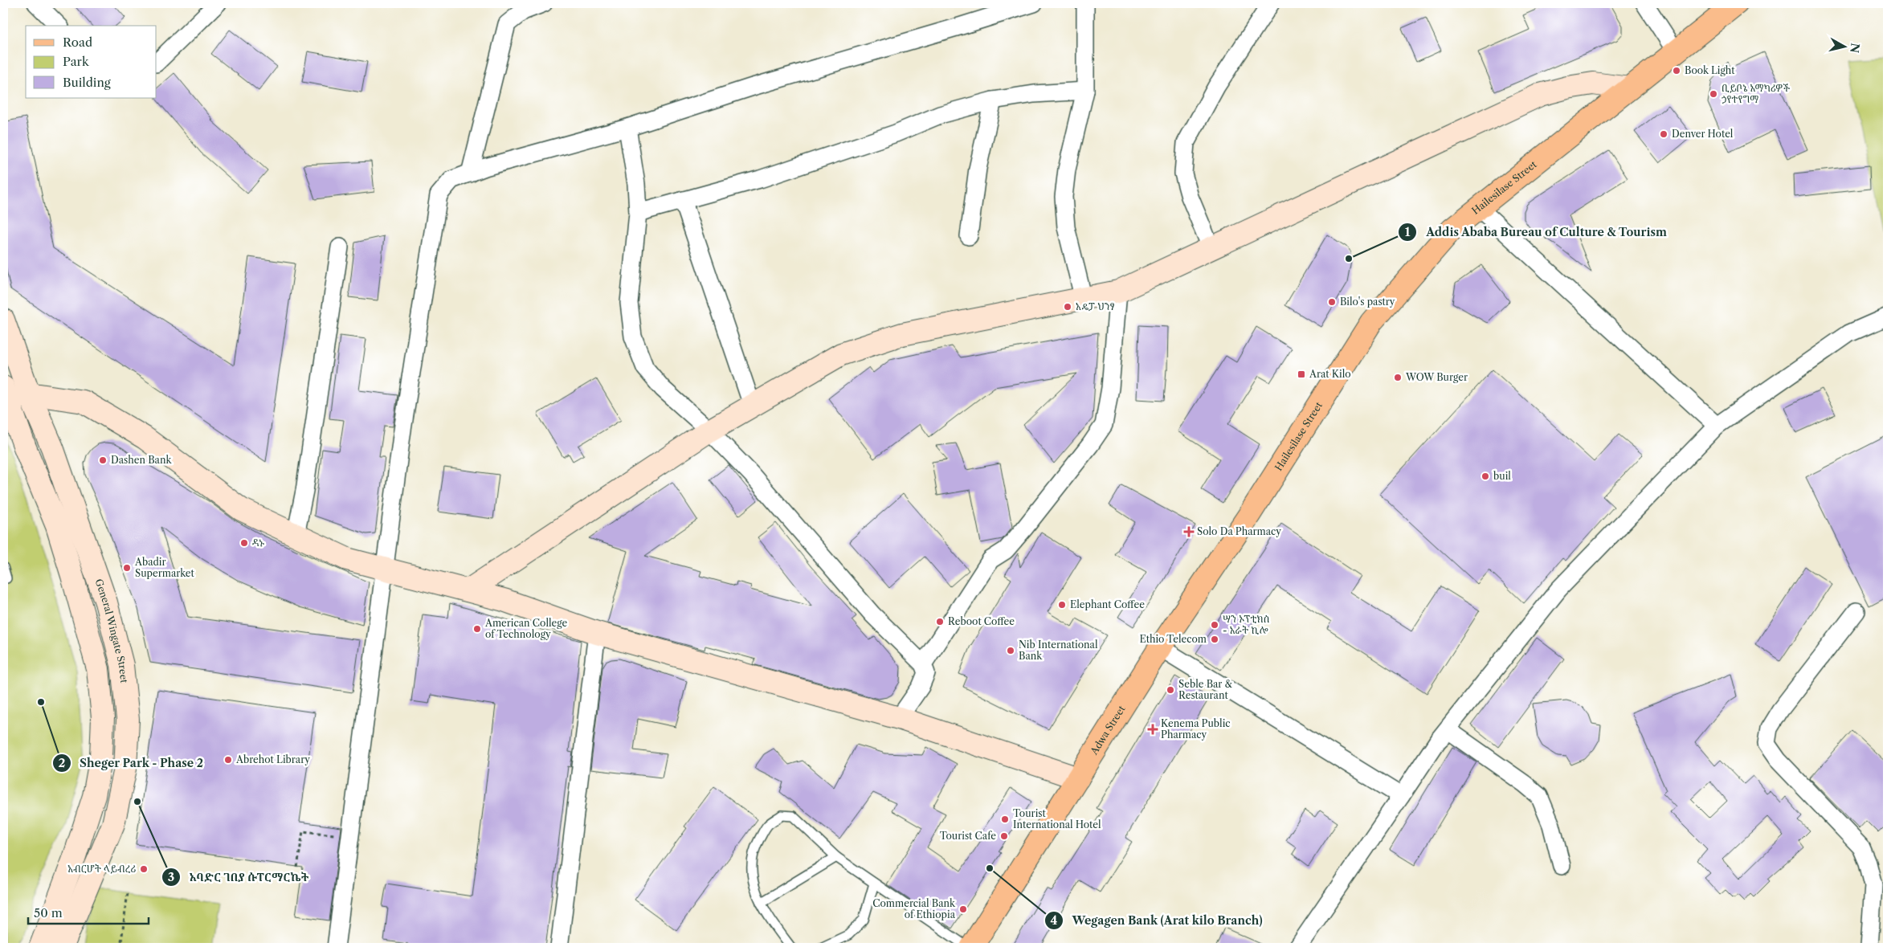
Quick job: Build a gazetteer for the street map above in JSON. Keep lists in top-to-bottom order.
{
  "streets": {
    "main road": ["Hailesilase Street", "Adwa Street"],
    "street": ["General Wingate Street"]
  },
  "crossings": [
    ["Hailesilase Street", "Adwa Street"]
  ],
  "places": {
    "other": [
      "Book Light",
      "ቢይቦኔ አማካሪዎች ኃየተየግማ",
      "Denver Hotel",
      "Addis Ababa Bureau of Culture & Tourism",
      "Bilo's pastry",
      "አዴፓ ህንፃ",
      "WOW Burger",
      "Dashen Bank",
      "buil",
      "ዳኑ",
      "Abadir Supermarket",
      "Elephant Coffee",
      "Reboot Coffee",
      "ሣን ኦፕቲክስ - አራት ኪሎ",
      "American College of Technology",
      "Ethio Telecom",
      "Nib International Bank",
      "Seble Bar & Restaurant",
      "Sheger Park - Phase 2",
      "Abrehot Library",
      "አባድር ገበያ ሱፐርማርኬት",
      "Tourist International Hotel",
      "Tourist Cafe",
      "Wegagen Bank (Arat kilo Branch)",
      "አብርሆት ላይብረሪ",
      "Commercial Bank of Ethiopia"
    ],
    "transit": ["Arat Kilo"],
    "health": ["Solo Da Pharmacy", "Kenema Public Pharmacy"]
  },
  "legend": ["Road", "Park", "Building"],
  "scale_bar": "50 m",
  "north": "right"
}
